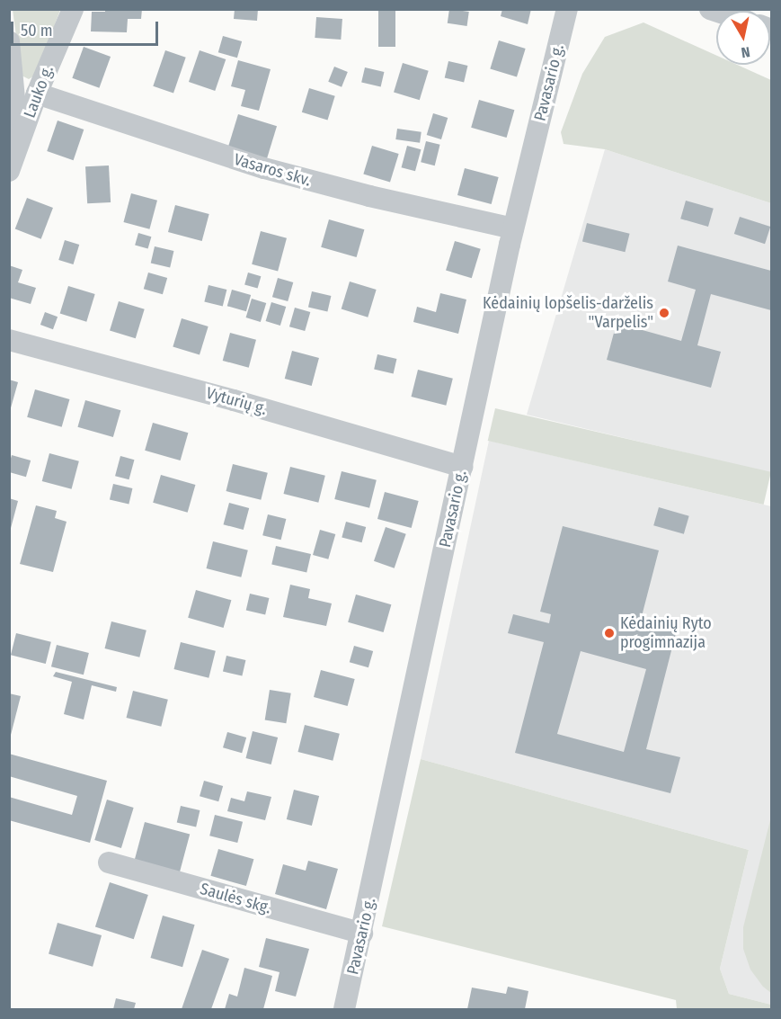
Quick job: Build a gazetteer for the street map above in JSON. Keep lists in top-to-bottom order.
{
  "streets": {
    "street": [
      "Pavasario g.",
      "Lauko g.",
      "Vasaros skv.",
      "Vyturių g.",
      "Saulės skg."
    ]
  },
  "crossings": [
    ["Pavasario g.", "Vasaros skv."],
    ["Pavasario g.", "Vyturių g."],
    ["Pavasario g.", "Saulės skg."],
    ["Lauko g.", "Vasaros skv."]
  ],
  "places": ["Kėdainių lopšelis-darželis \"Varpelis\"", "Kėdainių Ryto progimnazija"],
  "scale_bar": "50 m",
  "north": "bottom"
}
